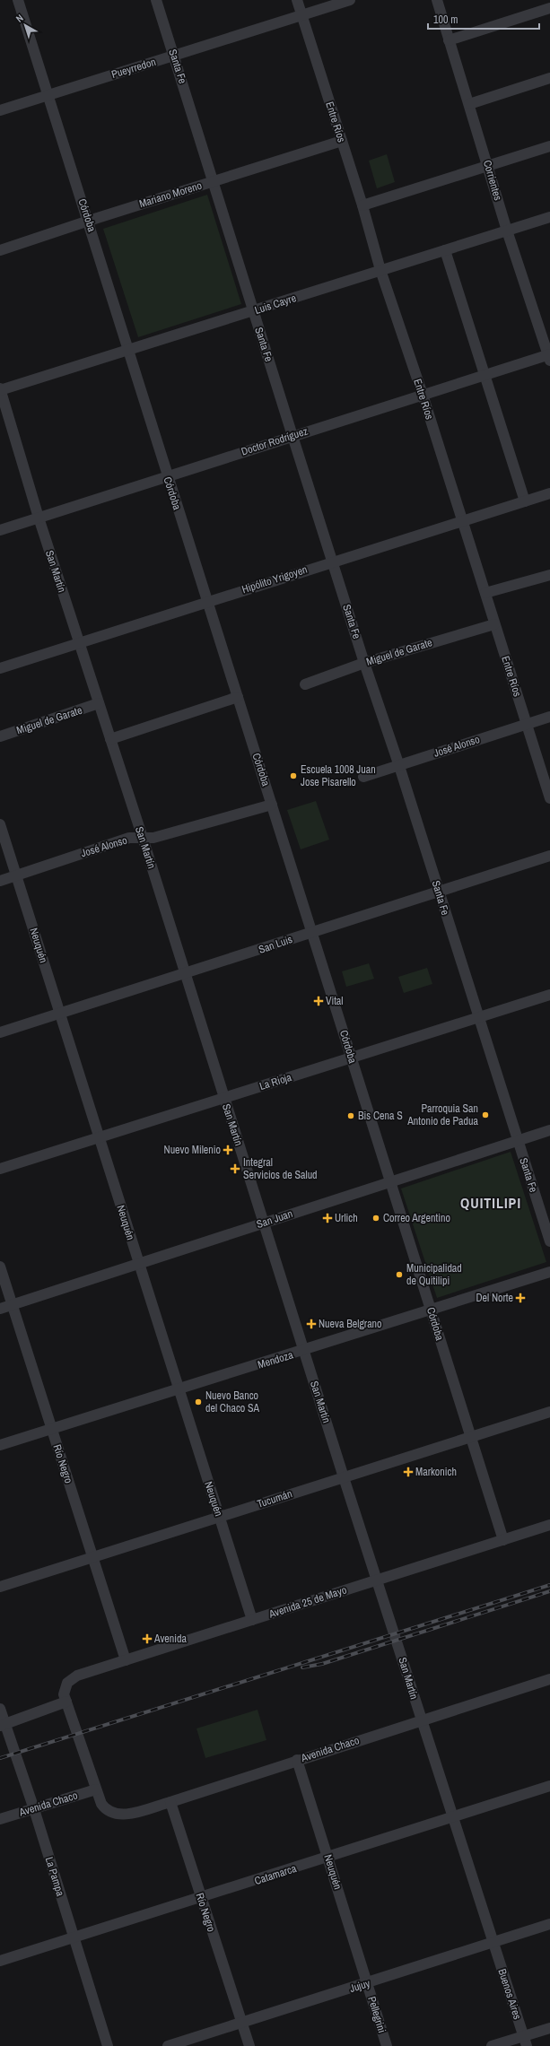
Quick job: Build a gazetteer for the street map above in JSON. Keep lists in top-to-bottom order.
{
  "streets": {
    "street": [
      "Santa Fe",
      "Pueyrredon",
      "Entre Ríos",
      "Corrientes",
      "Mariano Moreno",
      "Córdoba",
      "Luis Cayre",
      "Doctor Rodríguez",
      "San Martín",
      "Hipólito Yrigoyen",
      "Miguel de Garate",
      "José Alonso",
      "San Luis",
      "Neuquén",
      "La Rioja",
      "San Juan",
      "Mendoza",
      "Río Negro",
      "Tucumán",
      "Avenida 25 de Mayo",
      "Avenida Chaco",
      "Catamarca",
      "La Pampa",
      "Jujuy",
      "Buenos Aires",
      "Pellegrini"
    ]
  },
  "crossings": [
    ["Santa Fe", "Pueyrredon"],
    ["Santa Fe", "Mariano Moreno"],
    ["Santa Fe", "Luis Cayre"],
    ["Santa Fe", "Doctor Rodríguez"],
    ["Santa Fe", "Hipólito Yrigoyen"],
    ["Santa Fe", "Miguel de Garate"],
    ["Santa Fe", "José Alonso"],
    ["Santa Fe", "San Luis"],
    ["Santa Fe", "La Rioja"],
    ["Santa Fe", "San Juan"],
    ["Pueyrredon", "Entre Ríos"],
    ["Pueyrredon", "Córdoba"],
    ["Entre Ríos", "Mariano Moreno"],
    ["Entre Ríos", "Luis Cayre"],
    ["Entre Ríos", "Doctor Rodríguez"],
    ["Entre Ríos", "Hipólito Yrigoyen"],
    ["Entre Ríos", "Miguel de Garate"],
    ["Entre Ríos", "José Alonso"],
    ["Corrientes", "Luis Cayre"],
    ["Corrientes", "Doctor Rodríguez"],
    ["Mariano Moreno", "Córdoba"],
    ["Córdoba", "Luis Cayre"],
    ["Córdoba", "Doctor Rodríguez"],
    ["Córdoba", "Hipólito Yrigoyen"],
    ["Córdoba", "José Alonso"],
    ["Córdoba", "San Luis"],
    ["Córdoba", "La Rioja"],
    ["Córdoba", "San Juan"],
    ["Córdoba", "Mendoza"],
    ["Córdoba", "Tucumán"],
    ["Córdoba", "Avenida 25 de Mayo"],
    ["Luis Cayre", "San Martín"],
    ["Doctor Rodríguez", "San Martín"],
    ["San Martín", "Hipólito Yrigoyen"],
    ["San Martín", "Miguel de Garate"],
    ["San Martín", "José Alonso"],
    ["San Martín", "San Luis"],
    ["San Martín", "La Rioja"],
    ["San Martín", "San Juan"],
    ["San Martín", "Mendoza"],
    ["San Martín", "Tucumán"],
    ["San Martín", "Avenida 25 de Mayo"],
    ["San Martín", "Avenida Chaco"],
    ["San Martín", "Catamarca"],
    ["San Martín", "Jujuy"],
    ["San Martín", "Buenos Aires"],
    ["José Alonso", "Neuquén"],
    ["San Luis", "Neuquén"],
    ["Neuquén", "La Rioja"],
    ["Neuquén", "San Juan"],
    ["Neuquén", "Mendoza"],
    ["Neuquén", "Tucumán"],
    ["Neuquén", "Avenida 25 de Mayo"],
    ["Neuquén", "Avenida Chaco"],
    ["Neuquén", "Catamarca"],
    ["Neuquén", "Jujuy"],
    ["Neuquén", "Pellegrini"],
    ["San Juan", "Río Negro"],
    ["Mendoza", "Río Negro"],
    ["Río Negro", "Tucumán"],
    ["Río Negro", "Avenida 25 de Mayo"],
    ["Río Negro", "Avenida Chaco"],
    ["Río Negro", "Catamarca"],
    ["Río Negro", "Jujuy"],
    ["Avenida Chaco", "La Pampa"],
    ["Catamarca", "La Pampa"],
    ["Jujuy", "Buenos Aires"],
    ["Jujuy", "Pellegrini"]
  ],
  "districts": ["QUITILIPI"],
  "places": {
    "other": [
      "Escuela 1008 Juan Jose Pisarello",
      "Parroquia San Antonio de Padua",
      "Bis Cena S",
      "Correo Argentino",
      "Municipalidad de Quitilipi",
      "Nuevo Banco del Chaco SA"
    ],
    "health": [
      "Vital",
      "Nuevo Milenio",
      "Integral Servicios de Salud",
      "Urlich",
      "Del Norte",
      "Nueva Belgrano",
      "Markonich",
      "Avenida"
    ]
  },
  "scale_bar": "100 m",
  "north": "top left"
}
